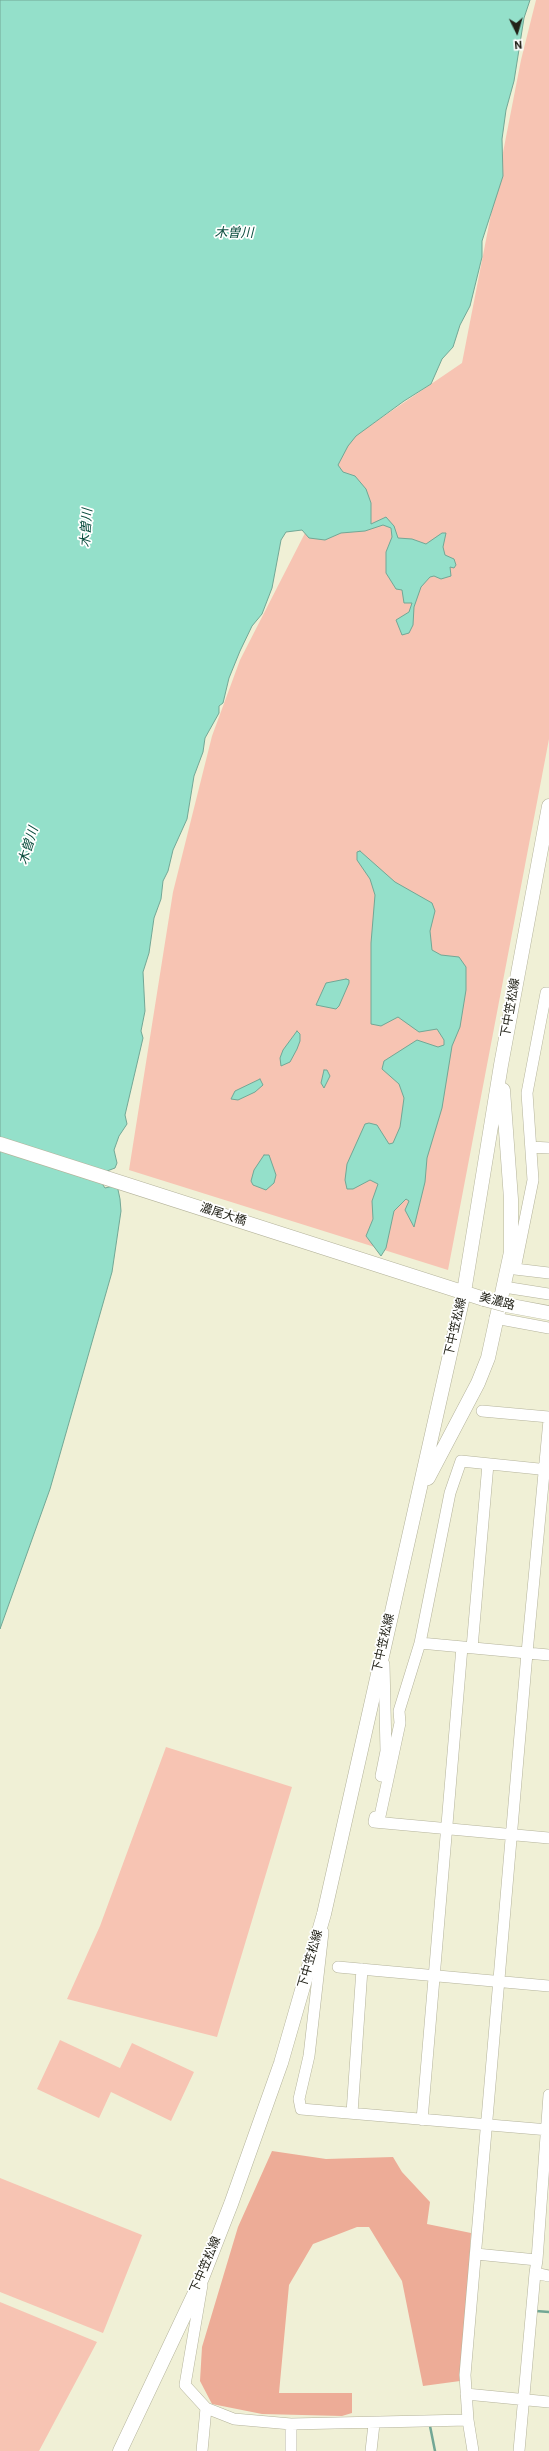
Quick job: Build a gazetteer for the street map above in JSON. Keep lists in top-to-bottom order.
{
  "streets": {
    "main road": ["下中笠松線", "濃尾大橋", "美濃路"]
  },
  "crossings": [
    ["下中笠松線", "美濃路"],
    ["濃尾大橋", "美濃路"]
  ],
  "water": ["木曽川"],
  "north": "bottom"
}
